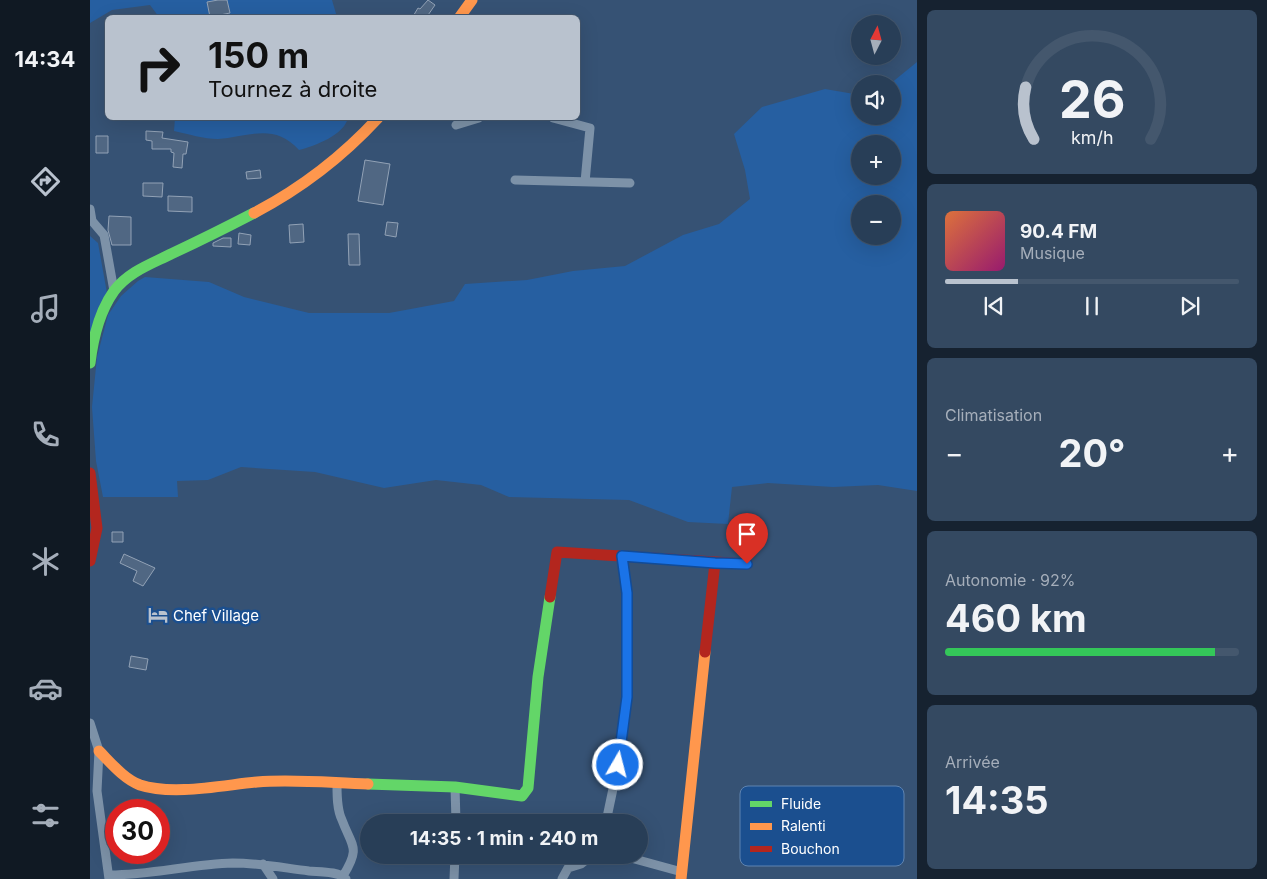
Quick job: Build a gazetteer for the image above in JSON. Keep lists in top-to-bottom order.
{
  "places": {
    "hotel": ["Chef Village"]
  },
  "legend": ["Fluide", "Ralenti", "Bouchon"],
  "north": "top",
  "page": {
    "tabs": "14:34",
    "map_buttons": ["+", "−"],
    "turn": ["150 m", "Tournez à droite"],
    "song": ["90.4 FM", "Musique"],
    "tile": [
      "Climatisation",
      ["Autonomie · 92%", "460 km"],
      ["Arrivée", "14:35"]
    ],
    "heat": ["−", "20°", "+"],
    "limit": "30",
    "trip": "14:35 · 1 min · 240 m",
    "gauge": ["26", "km/h"]
  }
}
